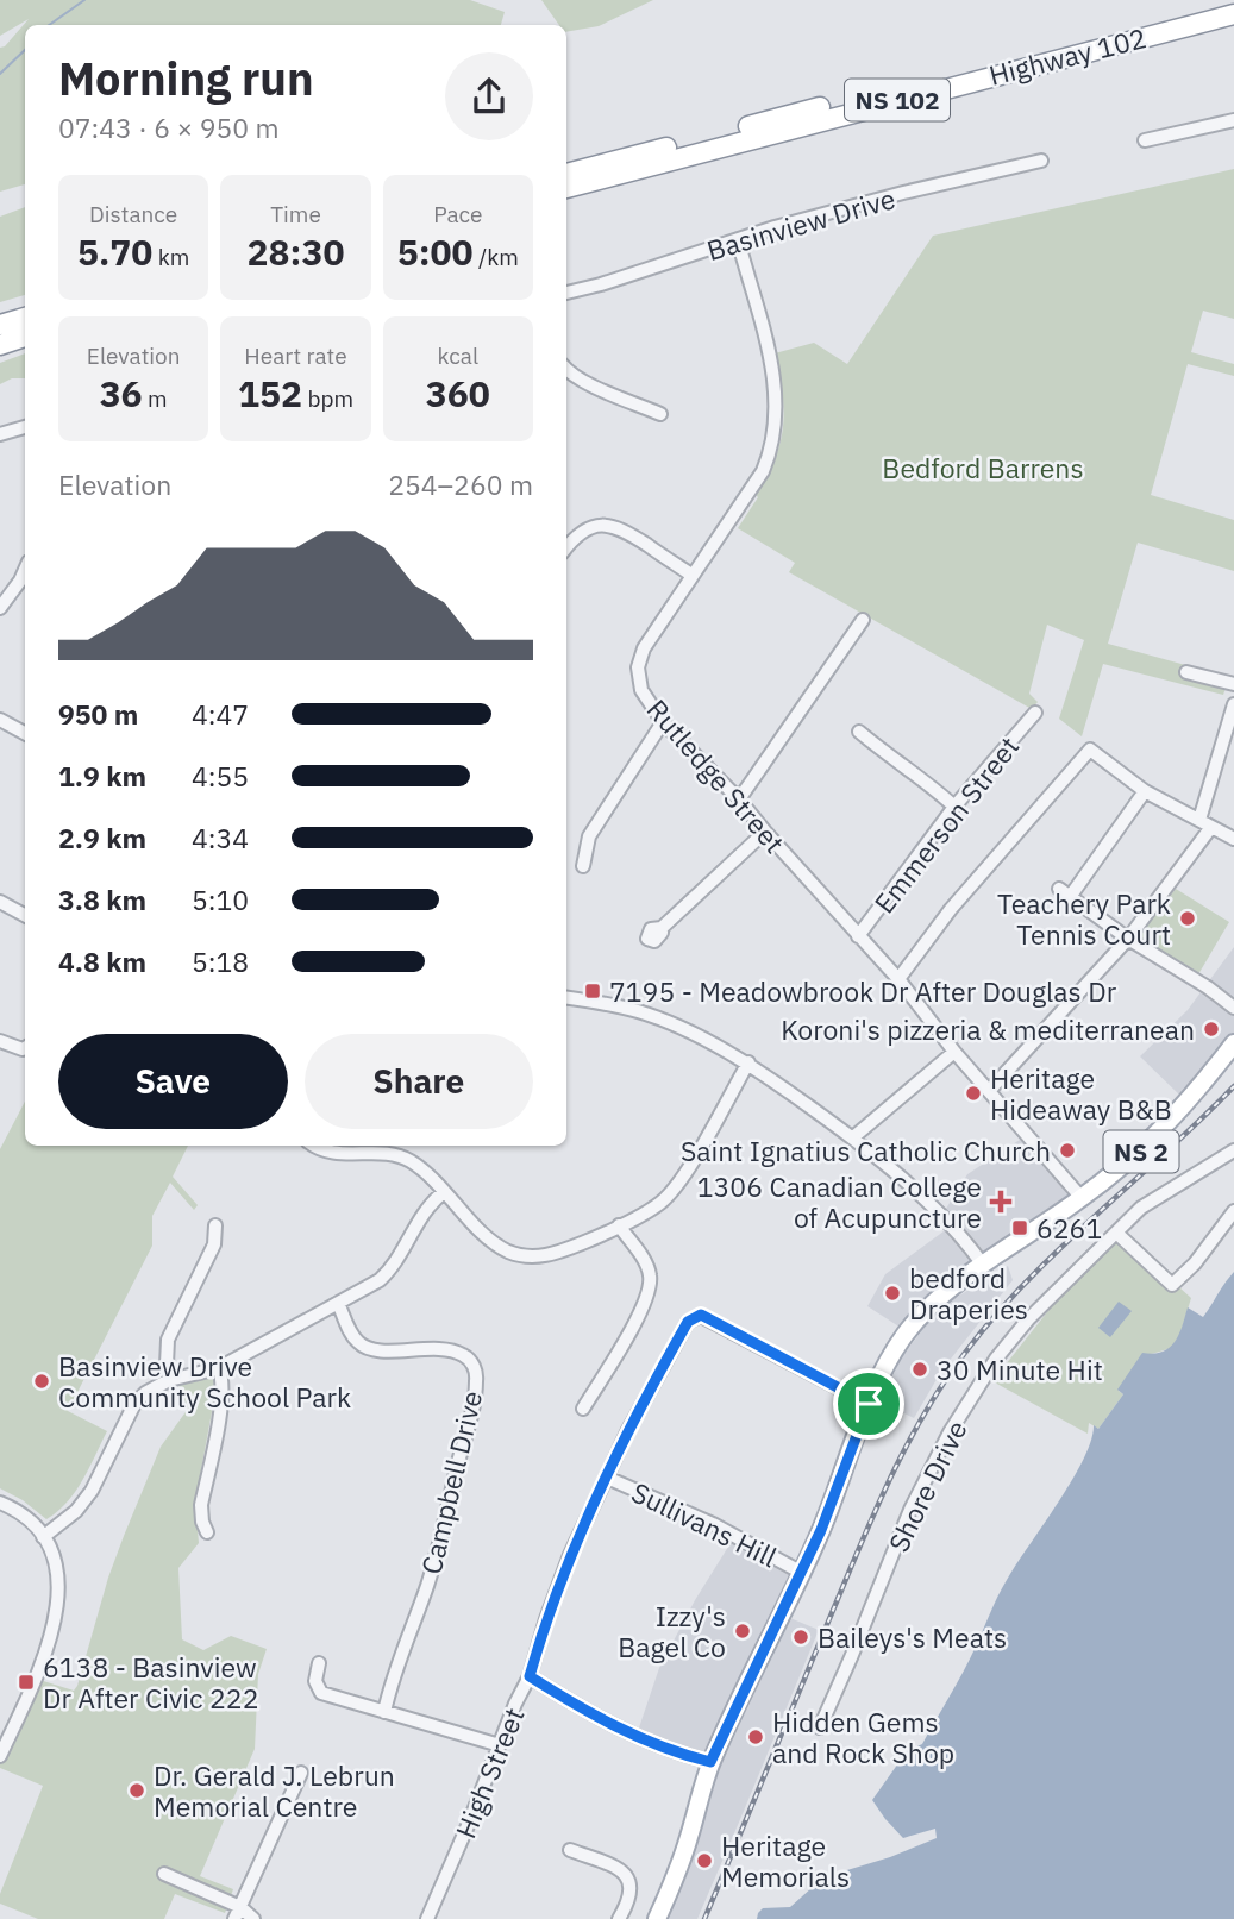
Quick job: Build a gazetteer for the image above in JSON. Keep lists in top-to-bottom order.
{
  "streets": {
    "highway": ["Highway 102", "NS 102"],
    "main road": ["NS 2"],
    "street": [
      "Basinview Drive",
      "Rutledge Street",
      "Emmerson Street",
      "Campbell Drive",
      "Shore Drive",
      "Sullivans Hill",
      "High Street"
    ]
  },
  "crossings": [
    ["Basinview Drive", "Rutledge Street"],
    ["Rutledge Street", "Emmerson Street"],
    ["Rutledge Street", "NS 2"],
    ["NS 2", "Sullivans Hill"],
    ["NS 2", "High Street"],
    ["Sullivans Hill", "High Street"]
  ],
  "parks": ["Bedford Barrens"],
  "places": {
    "other": [
      "Teachery Park Tennis Court",
      "Koroni's pizzeria & mediterranean",
      "Heritage Hideaway B&B",
      "Saint Ignatius Catholic Church",
      "bedford Draperies",
      "30 Minute Hit",
      "Basinview Drive Community School Park",
      "Izzy's Bagel Co",
      "Baileys's Meats",
      "Hidden Gems and Rock Shop",
      "Dr. Gerald J. Lebrun Memorial Centre",
      "Heritage Memorials"
    ],
    "transit": ["7195 - Meadowbrook Dr After Douglas Dr", "6261", "6138 - Basinview Dr After Civic 222"],
    "health": ["1306 Canadian College of Acupuncture"]
  },
  "page": {
    "heading": ["Morning run", "07:43 · 6 × 950 m"],
    "stats": [
      ["Distance", "5.70 km"],
      ["Time", "28:30"],
      ["Pace", "5:00 /km"],
      ["Elevation", "36 m"],
      ["Heart rate", "152 bpm"],
      ["kcal", "360"]
    ],
    "chart": ["Elevation", "254–260 m"],
    "list": [
      {
        "name": "950 m",
        "note": "4:47"
      },
      {
        "name": "1.9 km",
        "note": "4:55"
      },
      {
        "name": "2.9 km",
        "note": "4:34"
      },
      {
        "name": "3.8 km",
        "note": "5:10"
      },
      {
        "name": "4.8 km",
        "note": "5:18"
      }
    ],
    "buttons": ["Save", "Share"]
  }
}
